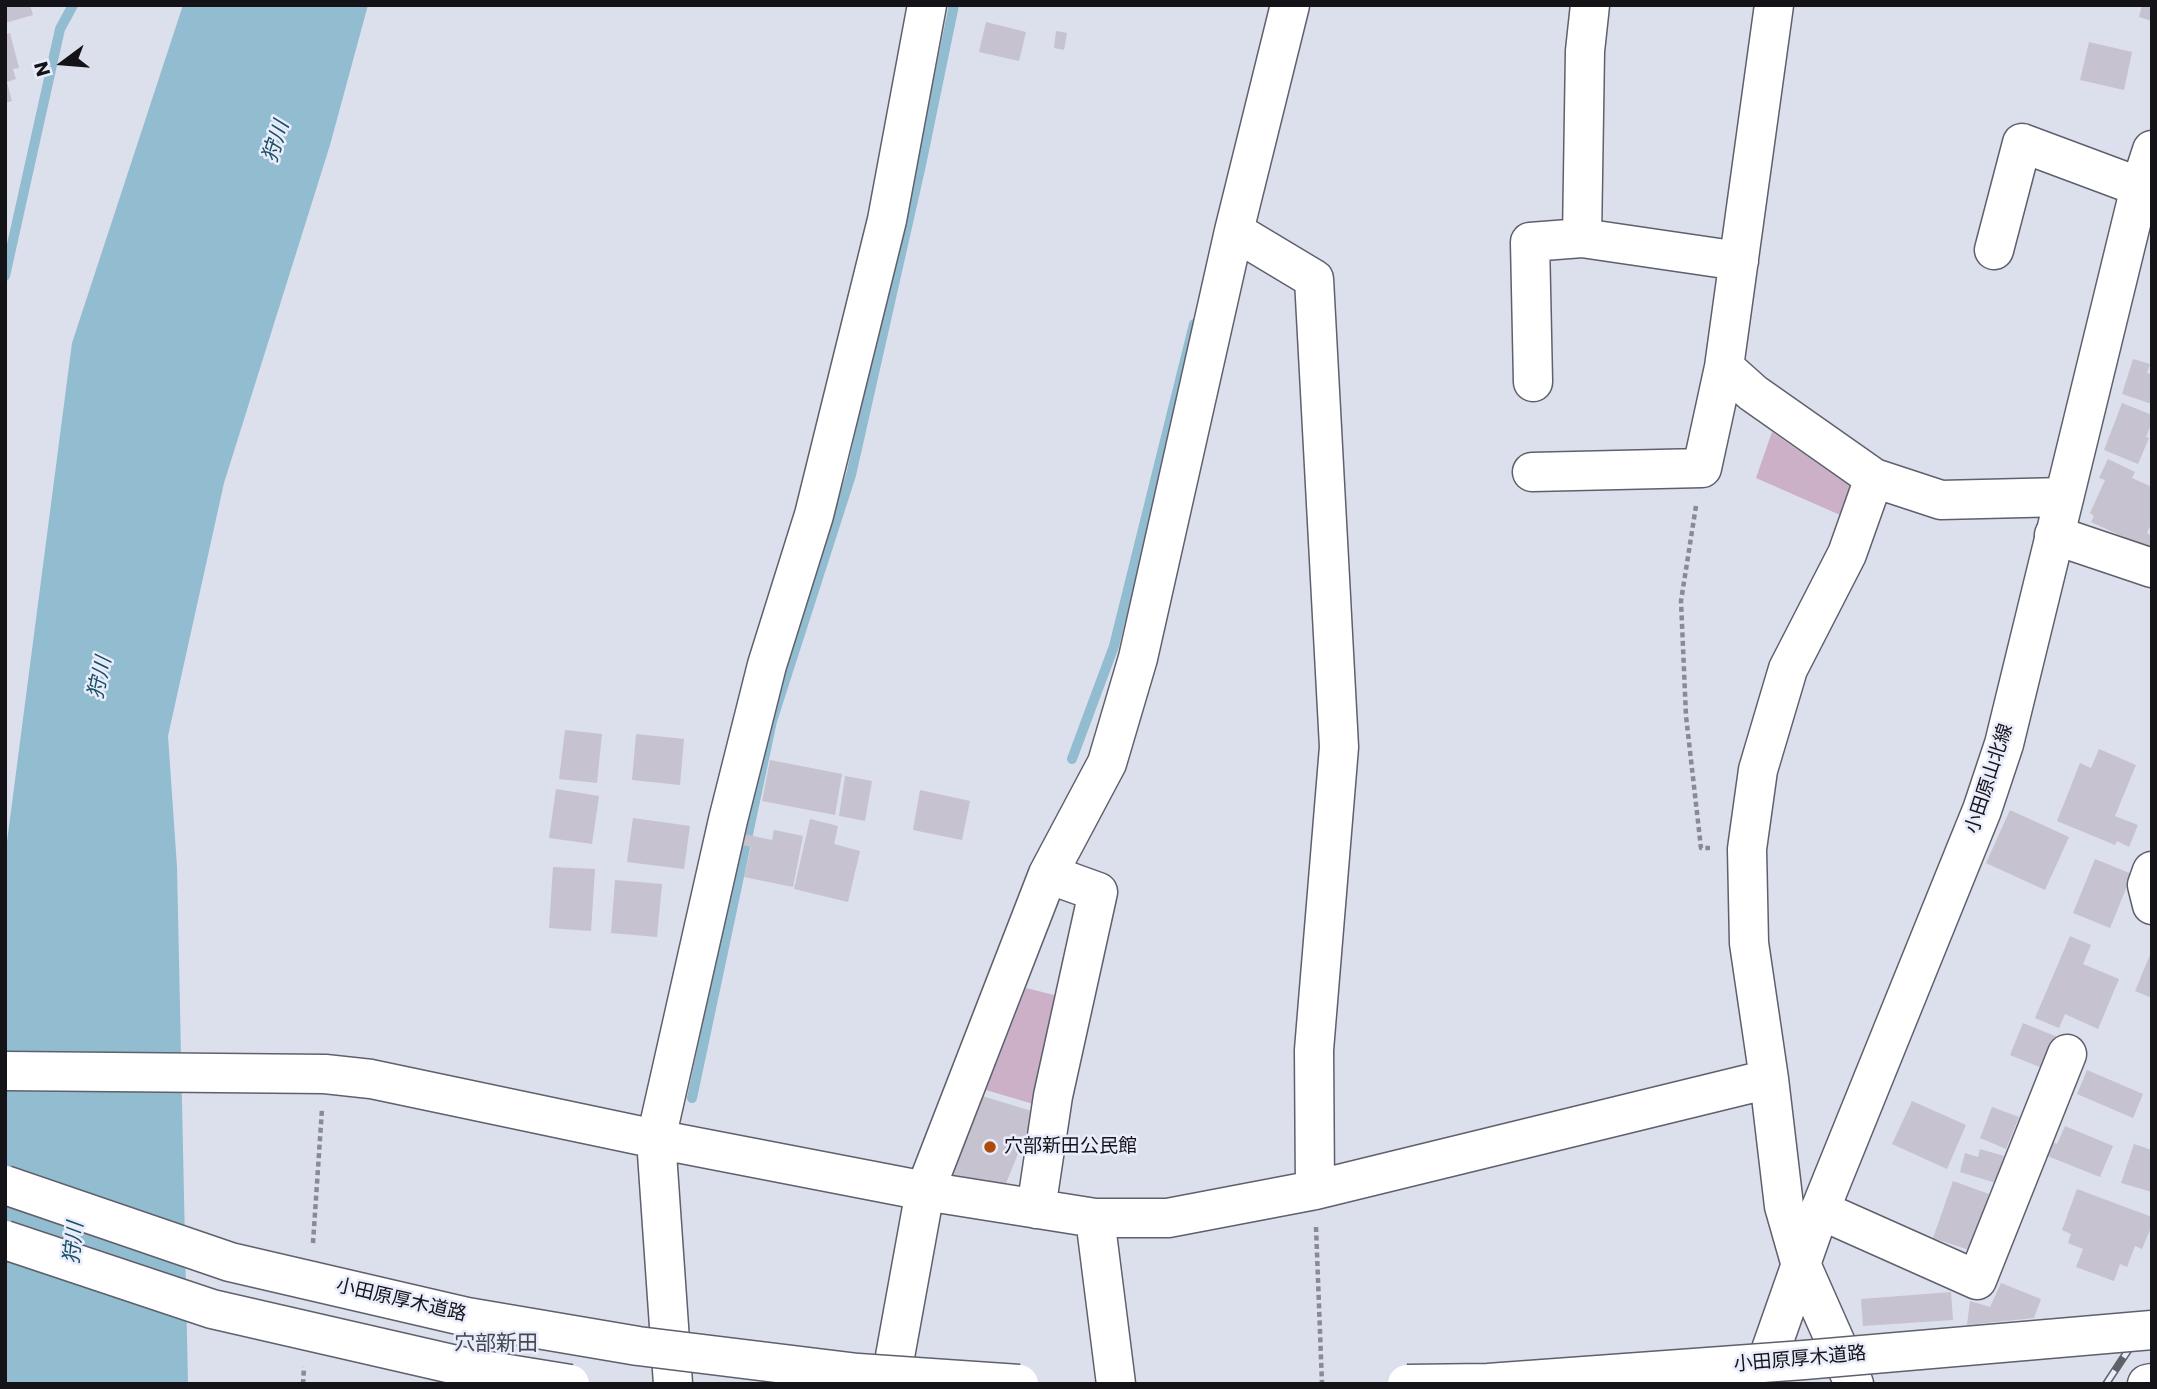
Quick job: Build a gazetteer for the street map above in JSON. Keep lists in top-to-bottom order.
{
  "streets": {
    "main road": ["小田原山北線", "小田原厚木道路"]
  },
  "districts": ["穴部新田"],
  "water": ["狩川"],
  "places": ["穴部新田公民館"],
  "north": "left"
}
